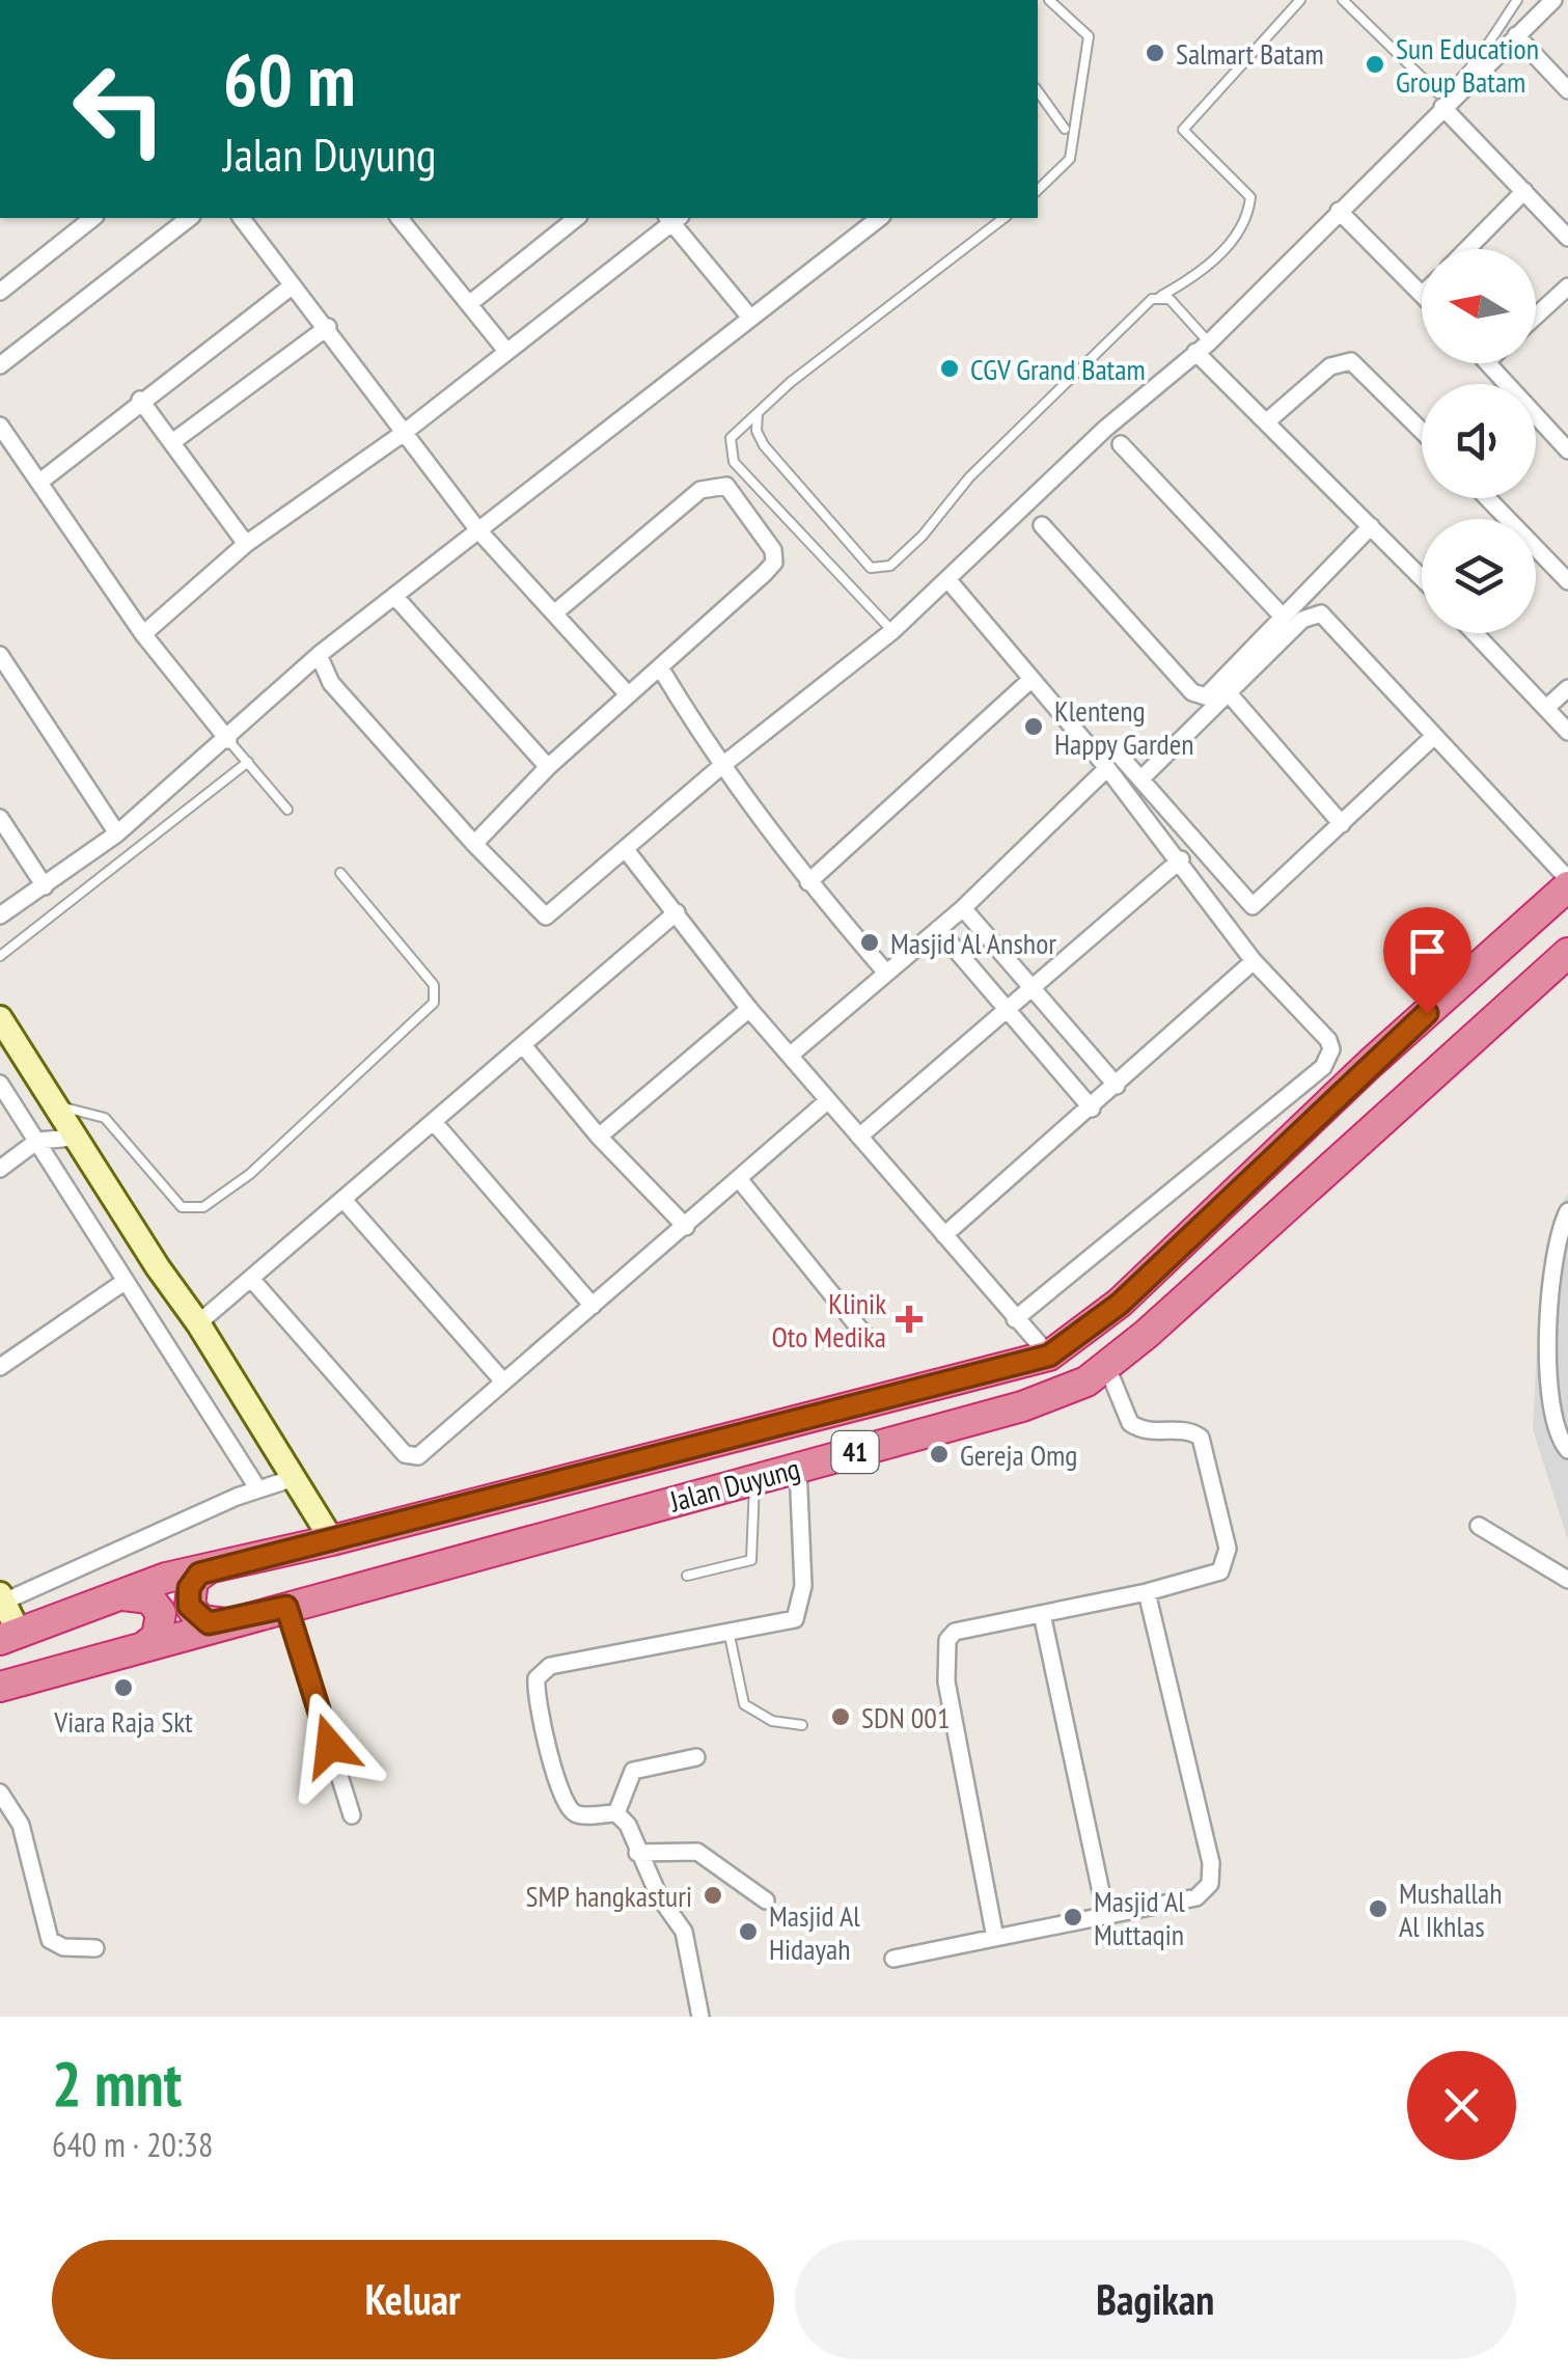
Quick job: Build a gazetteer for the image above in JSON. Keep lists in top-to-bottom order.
{
  "streets": {
    "highway": ["41", "Jalan Duyung"]
  },
  "places": {
    "other": [
      "Salmart Batam",
      "Sun Education Group Batam",
      "CGV Grand Batam",
      "Klenteng Happy Garden",
      "Masjid Al Anshor",
      "Gereja Omg",
      "Viara Raja Skt",
      "SDN 001",
      "SMP hangkasturi",
      "Mushallah Al Ikhlas",
      "Masjid Al Muttaqin",
      "Masjid Al Hidayah"
    ],
    "health": ["Klinik Oto Medika"]
  },
  "north": "left",
  "page": {
    "turn": ["60 m", "Jalan Duyung"],
    "heading": ["2 mnt", "640 m · 20:38"],
    "buttons": ["Keluar", "Bagikan"]
  }
}
